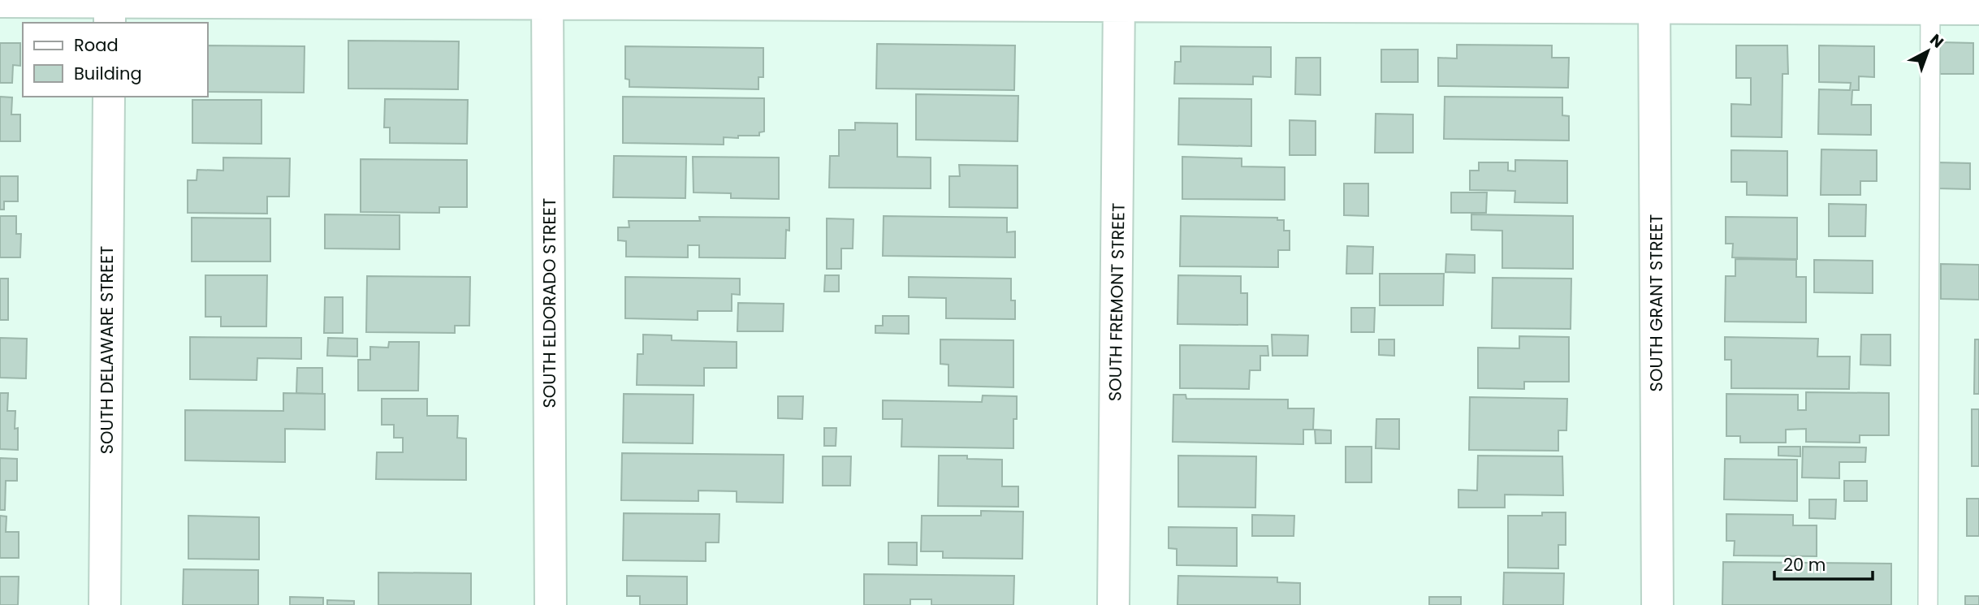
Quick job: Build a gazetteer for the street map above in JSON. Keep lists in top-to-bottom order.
{
  "streets": {
    "street": [
      "SOUTH FREMONT STREET",
      "SOUTH ELDORADO STREET",
      "SOUTH GRANT STREET",
      "SOUTH DELAWARE STREET"
    ]
  },
  "legend": ["Road", "Building"],
  "scale_bar": "20 m",
  "north": "top right"
}
